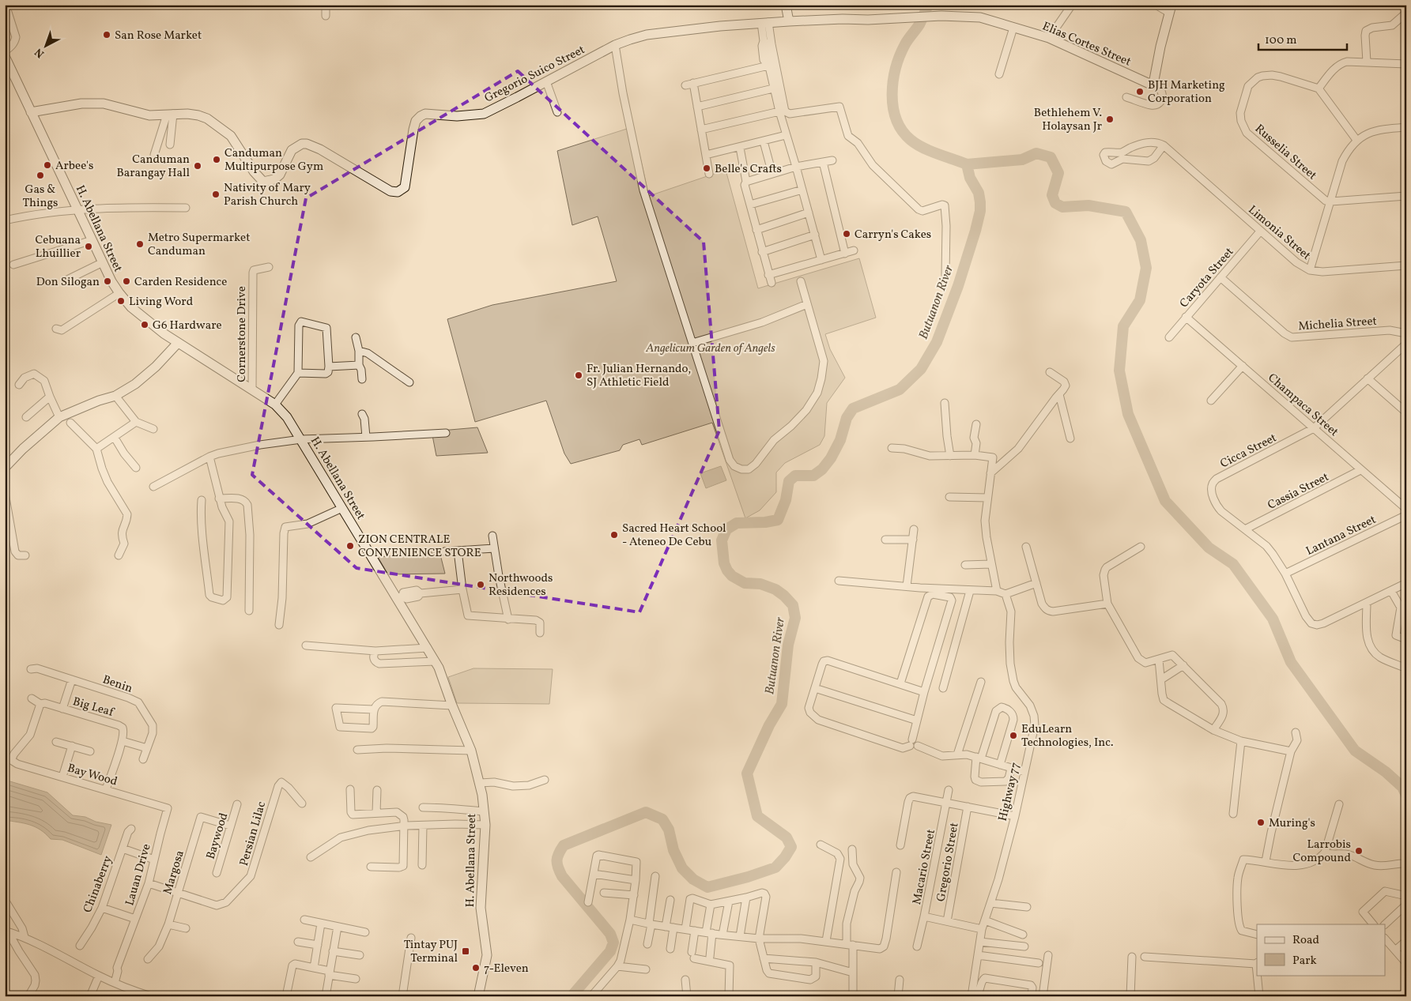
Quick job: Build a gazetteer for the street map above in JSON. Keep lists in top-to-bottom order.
{
  "streets": {
    "street": [
      "Elias Cortes Street",
      "Gregorio Suico Street",
      "Russelia Street",
      "H. Abellana Street",
      "Limonia Street",
      "Caryota Street",
      "Michelia Street",
      "Cornerstone Drive",
      "Champaca Street",
      "Cicca Street",
      "Cassia Street",
      "Lantana Street",
      "Benin",
      "Big Leaf",
      "Bay Wood",
      "Highway 77",
      "Persian Lilac",
      "Baywood",
      "Gregorio Street",
      "Macario Street",
      "Margosa",
      "Lauan Drive",
      "Chinaberry"
    ]
  },
  "crossings": [
    ["Elias Cortes Street", "Gregorio Suico Street"],
    ["Gregorio Suico Street", "H. Abellana Street"],
    ["H. Abellana Street", "Cornerstone Drive"],
    ["Limonia Street", "Caryota Street"],
    ["Caryota Street", "Michelia Street"],
    ["Caryota Street", "Champaca Street"],
    ["Michelia Street", "Cicca Street"],
    ["Champaca Street", "Cicca Street"],
    ["Champaca Street", "Cassia Street"],
    ["Cicca Street", "Cassia Street"],
    ["Cicca Street", "Lantana Street"],
    ["Big Leaf", "Bay Wood"],
    ["Bay Wood", "Lauan Drive"],
    ["Persian Lilac", "Margosa"],
    ["Persian Lilac", "Lauan Drive"],
    ["Baywood", "Margosa"]
  ],
  "water": ["Butuanon River"],
  "parks": ["Angelicum Garden of Angels"],
  "places": {
    "other": [
      "San Rose Market",
      "BJH Marketing Corporation",
      "Bethlehem V. Holaysan Jr",
      "Canduman Multipurpose Gym",
      "Arbee's",
      "Canduman Barangay Hall",
      "Belle's Crafts",
      "Gas & Things",
      "Nativity of Mary Parish Church",
      "Carryn's Cakes",
      "Metro Supermarket Canduman",
      "Cebuana Lhuillier",
      "Don Silogan",
      "Carden Residence",
      "Living Word",
      "G6 Hardware",
      "Fr. Julian Hernando, SJ Athletic Field",
      "Sacred Heart School - Ateneo De Cebu",
      "ZION CENTRALE CONVENIENCE STORE",
      "Northwoods Residences",
      "EduLearn Technologies, Inc.",
      "Muring's",
      "Larrobis Compound",
      "7-Eleven"
    ],
    "transit": ["Tintay PUJ Terminal"]
  },
  "legend": ["Road", "Park"],
  "scale_bar": "100 m",
  "north": "bottom left"
}
